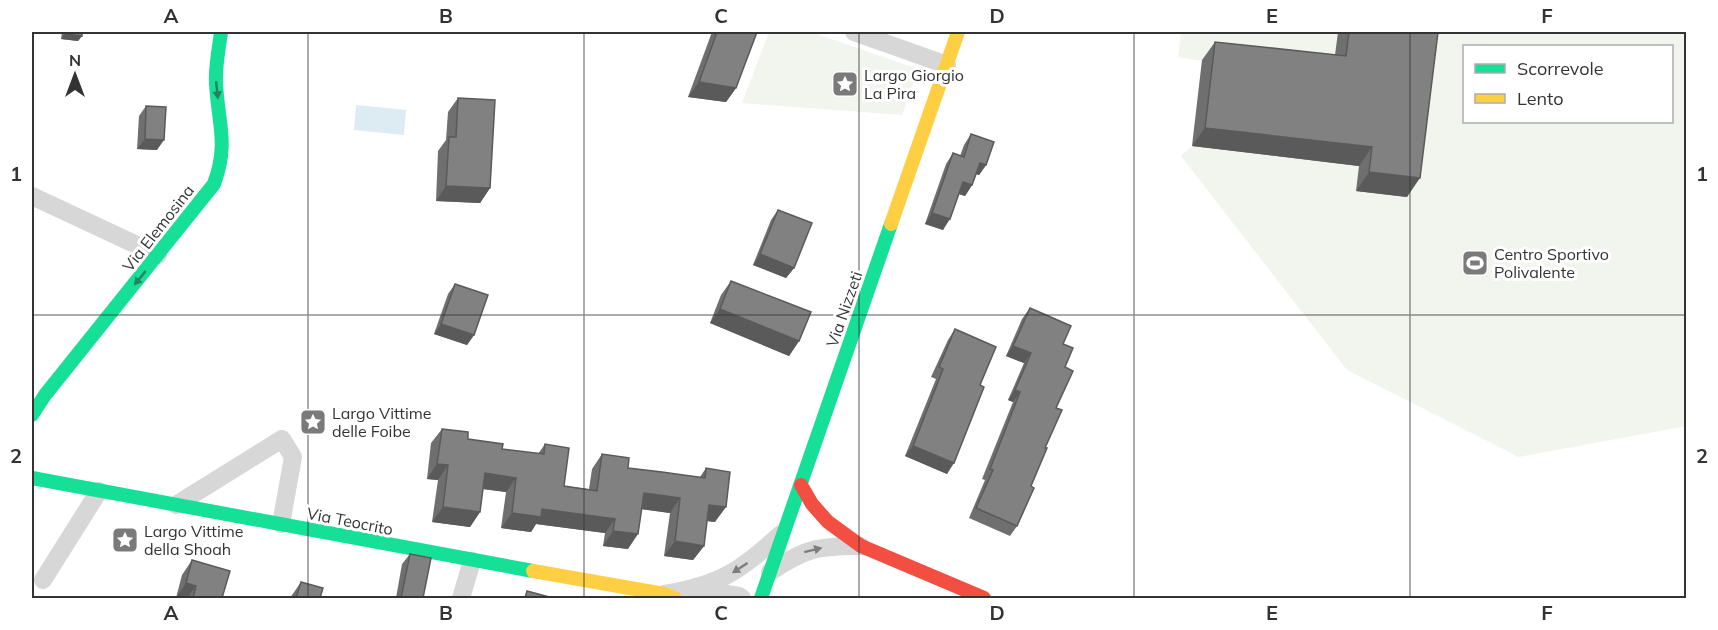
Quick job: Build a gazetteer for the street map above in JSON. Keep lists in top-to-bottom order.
{
  "streets": {
    "street": ["Via Elemosina", "Via Nizzeti", "Via Teocrito"]
  },
  "one_way": ["Via Elemosina"],
  "places": {
    "place": ["Largo Giorgio La Pira", "Largo Vittime delle Foibe", "Largo Vittime della Shoah"],
    "sports": ["Centro Sportivo Polivalente"]
  },
  "legend": ["Scorrevole", "Lento"],
  "north": "top",
  "grid": {
    "columns": [
      "A",
      "B",
      "C",
      "D",
      "E",
      "F"
    ],
    "rows": ["1", "2"]
  }
}
